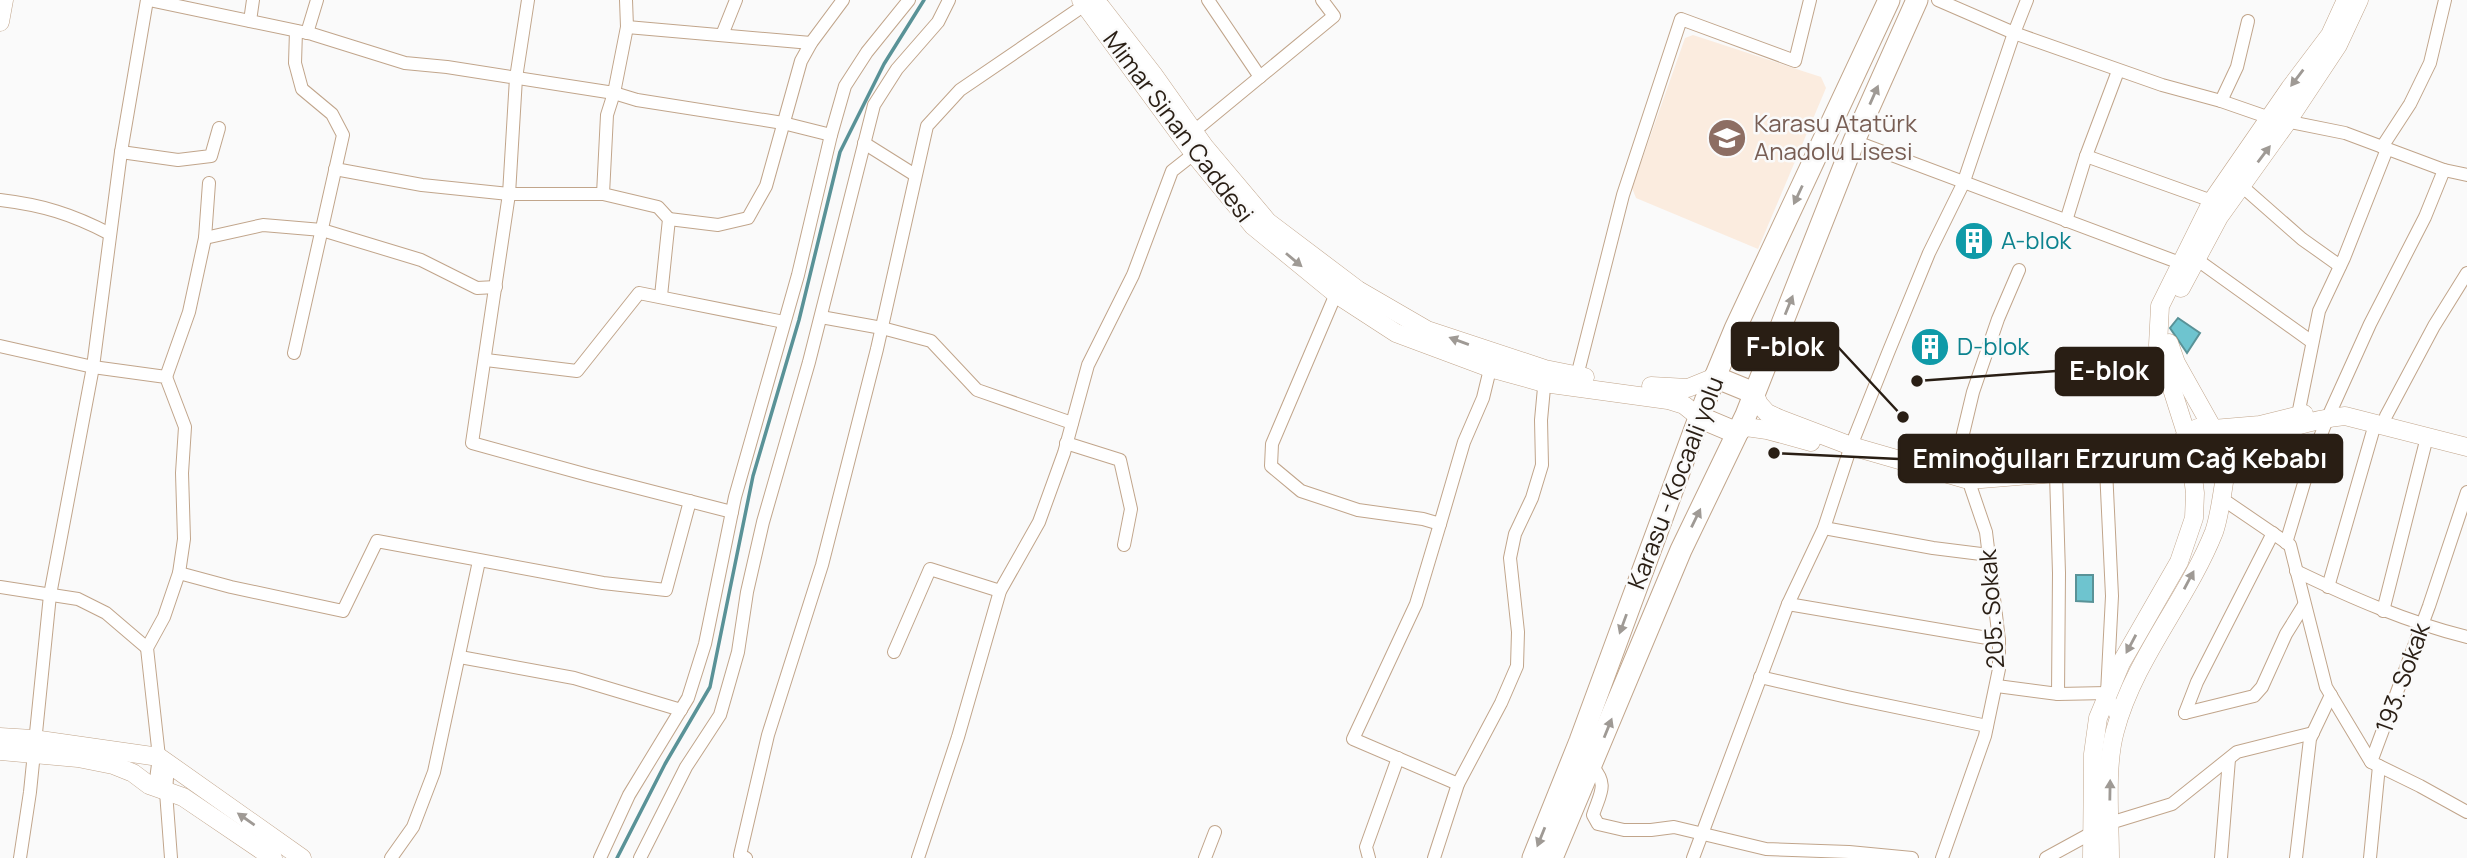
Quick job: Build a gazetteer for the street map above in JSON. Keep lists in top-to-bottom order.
{
  "streets": {
    "highway": ["Karasu - Kocaali yolu"],
    "main road": ["Mimar Sinan Caddesi"],
    "street": ["205. Sokak", "193. Sokak"]
  },
  "crossings": [
    ["Mimar Sinan Caddesi", "Karasu - Kocaali yolu"]
  ],
  "places": {
    "school or university": ["Karasu Atatürk Anadolu Lisesi"],
    "building": ["A-blok", "D-blok"],
    "other": ["E-blok", "F-blok", "Eminoğulları Erzurum Cağ Kebabı"]
  }
}
